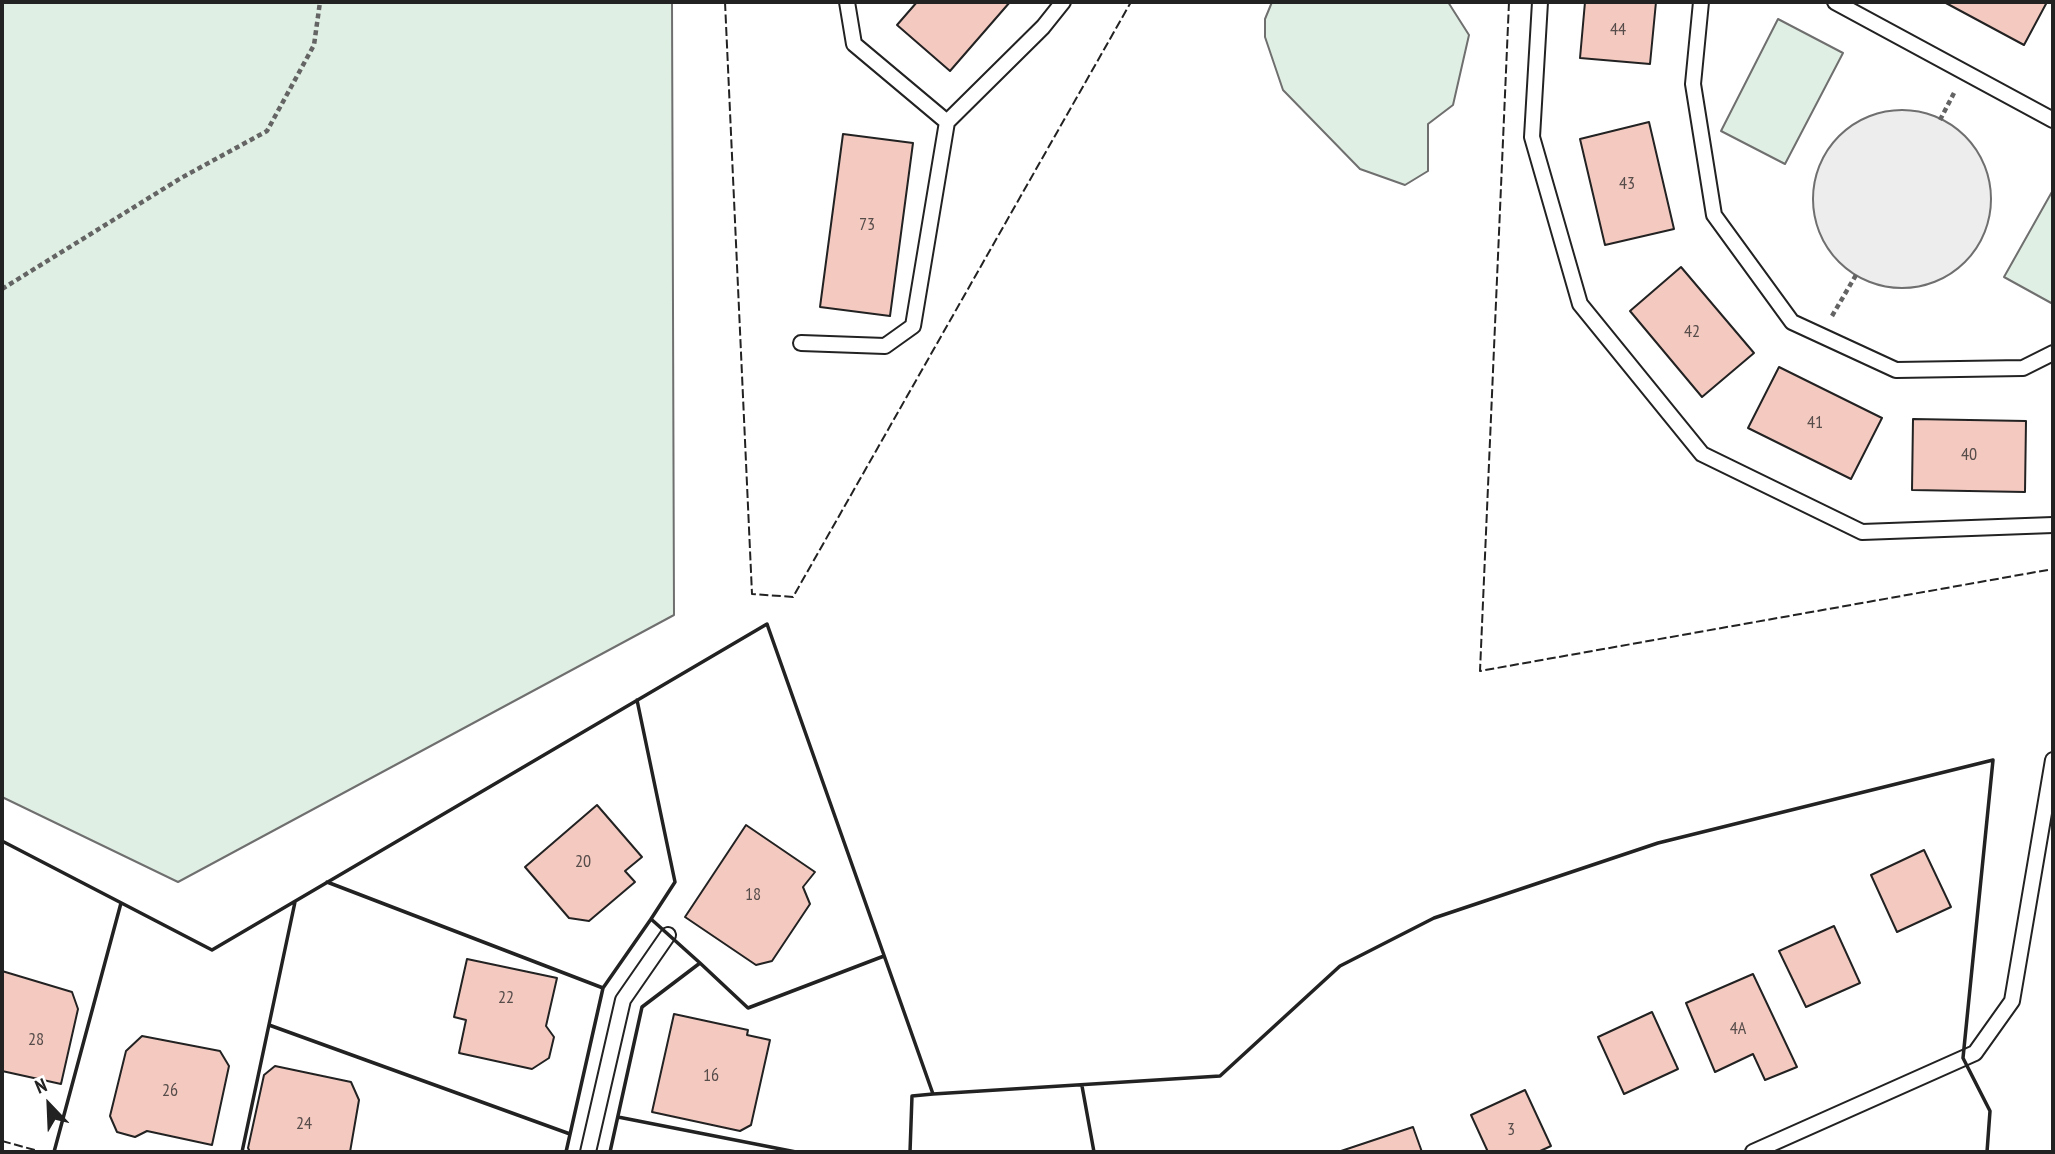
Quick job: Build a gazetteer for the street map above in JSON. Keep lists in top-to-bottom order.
{
  "house_numbers": [
    "44",
    "43",
    "73",
    "42",
    "41",
    "40",
    "20",
    "18",
    "22",
    "4А",
    "28",
    "16",
    "26",
    "24",
    "3"
  ],
  "north": "top left"
}
